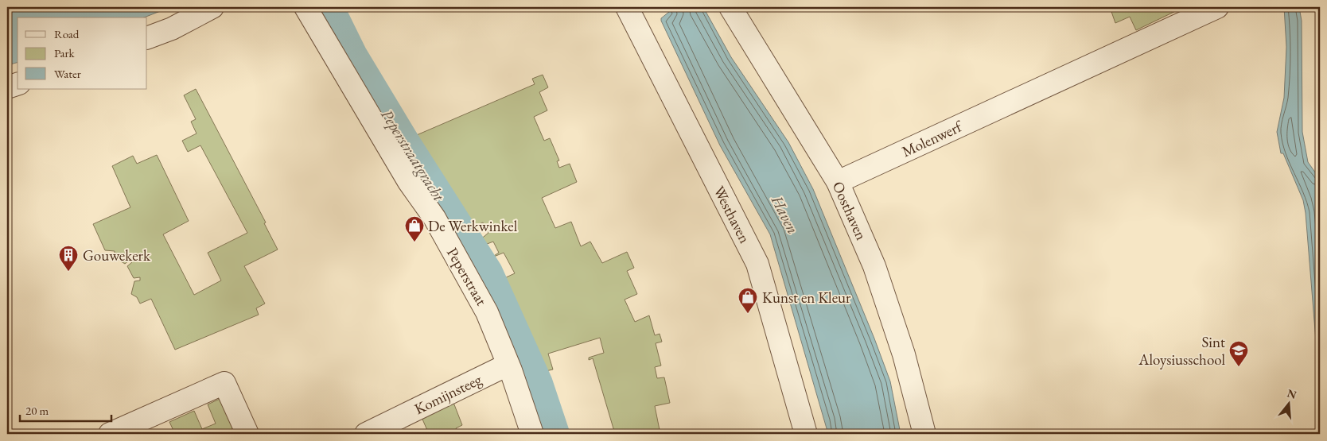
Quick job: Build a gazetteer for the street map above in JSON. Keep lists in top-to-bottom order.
{
  "streets": {
    "street": [
      "Molenwerf",
      "Oosthaven",
      "Westhaven",
      "Peperstraat",
      "Komijnsteeg"
    ]
  },
  "crossings": [
    ["Molenwerf", "Oosthaven"],
    ["Peperstraat", "Komijnsteeg"]
  ],
  "water": ["Peperstraatgracht", "Haven"],
  "places": {
    "shop": ["De Werkwinkel", "Kunst en Kleur"],
    "building": ["Gouwekerk"],
    "school or university": ["Sint Aloysiusschool"]
  },
  "legend": ["Road", "Park", "Water"],
  "scale_bar": "20 m",
  "north": "top"
}
